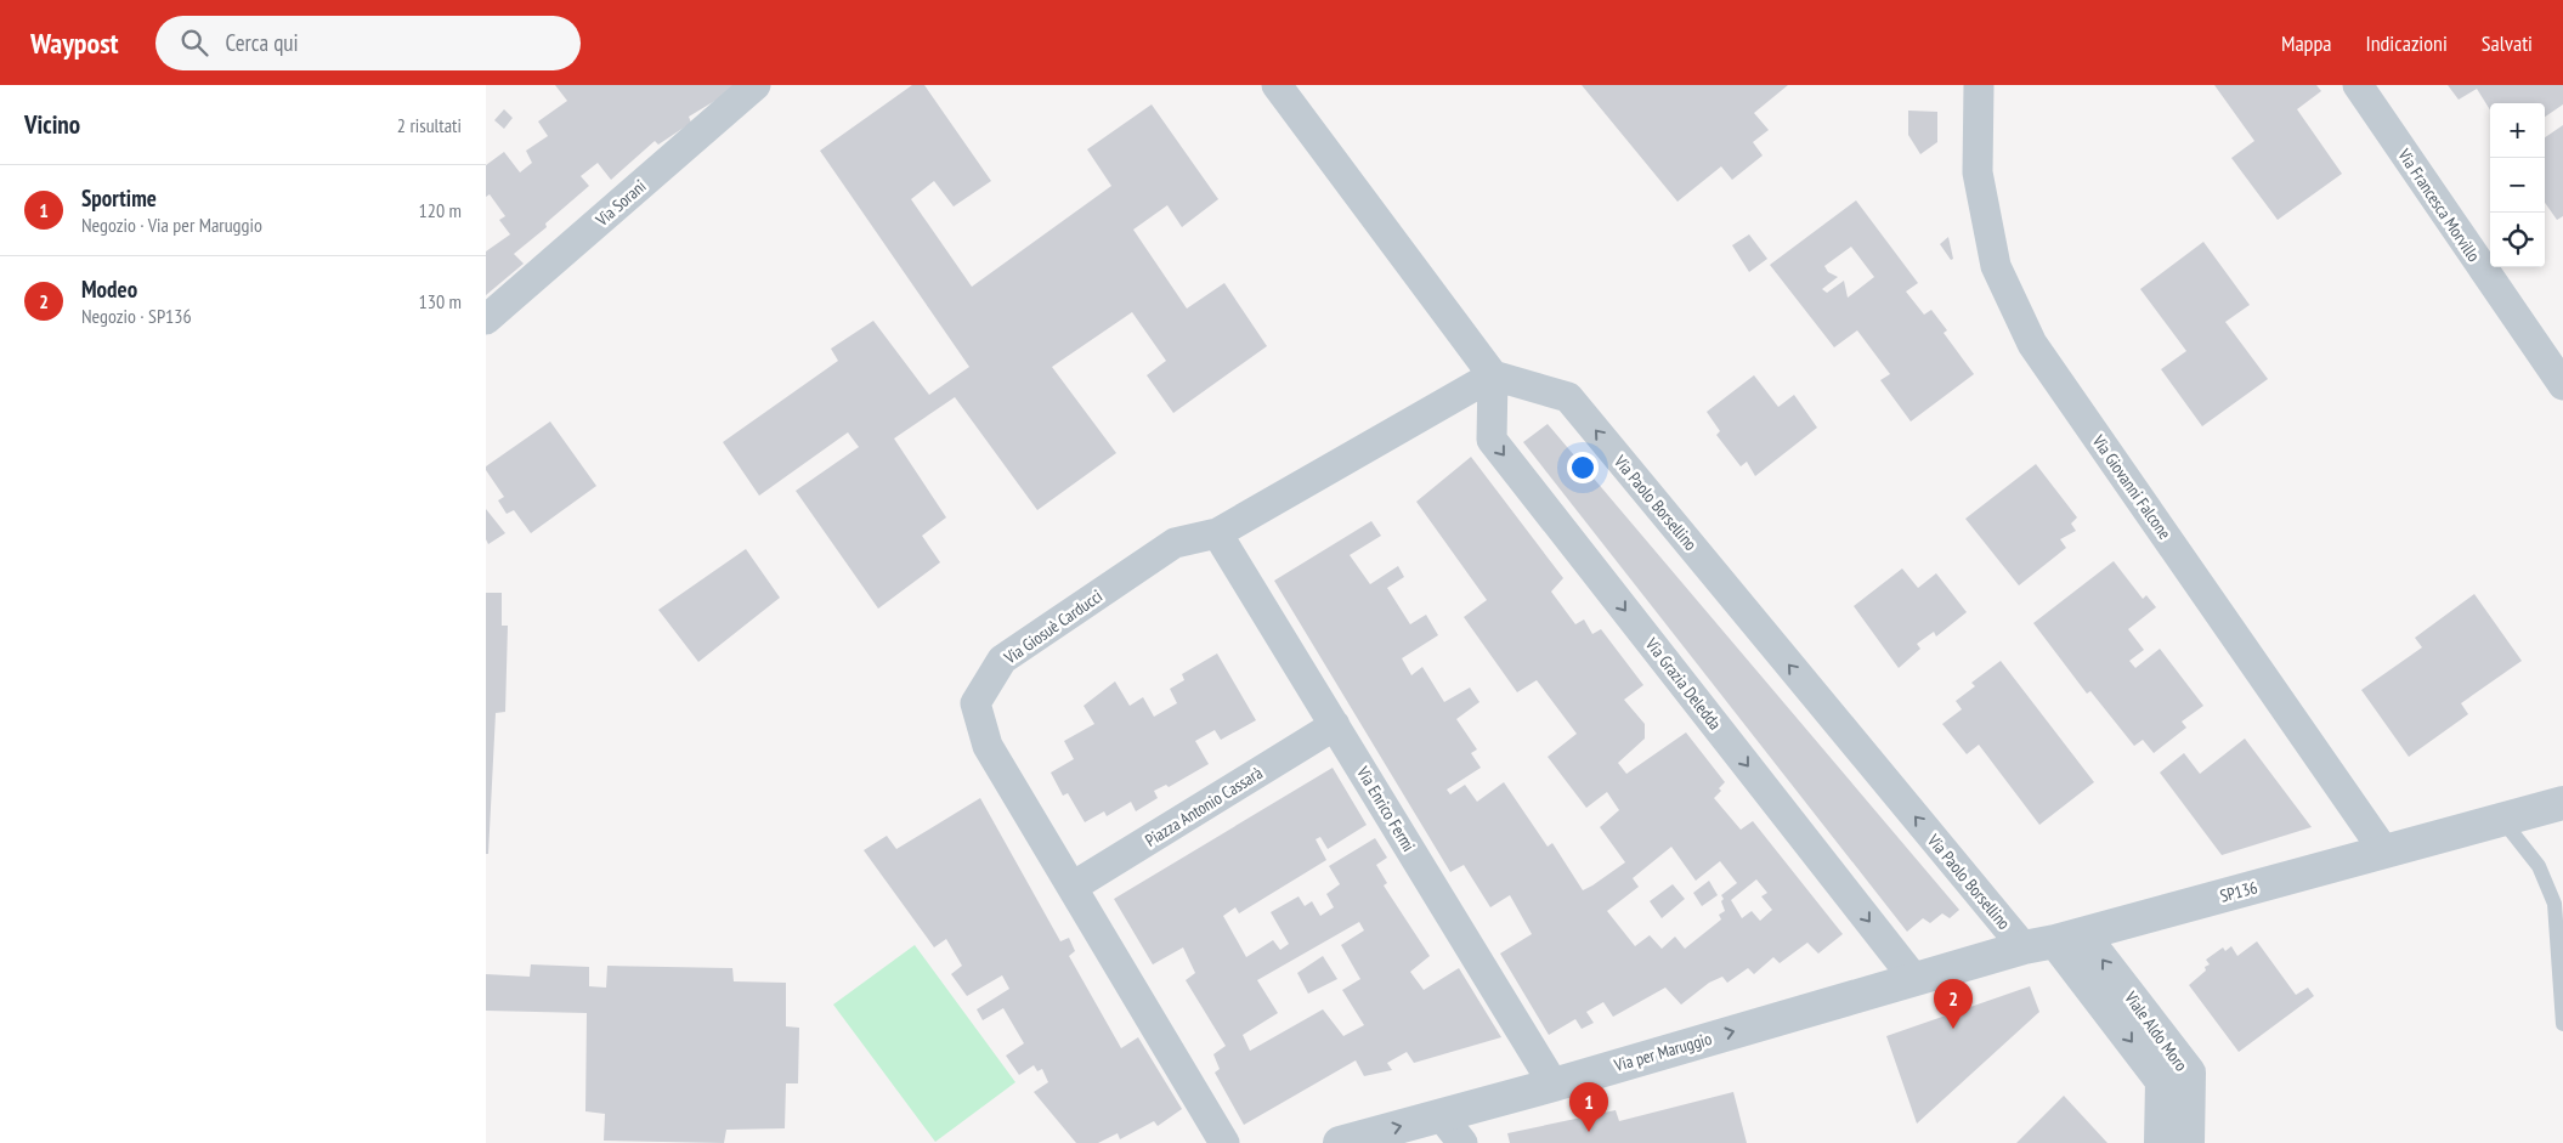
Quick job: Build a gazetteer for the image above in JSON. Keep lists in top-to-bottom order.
{
  "streets": {
    "street": [
      "Via Sorani",
      "Via Francesca Morvillo",
      "Via Giovanni Falcone",
      "Via Paolo Borsellino",
      "Via Giosuè Carducci",
      "Via Grazia Deledda",
      "Piazza Antonio Cassarà",
      "Via Enrico Fermi",
      "SP136",
      "Viale Aldo Moro",
      "Via per Maruggio"
    ]
  },
  "crossings": [
    ["Via Giovanni Falcone", "SP136"],
    ["Via Paolo Borsellino", "Via Giosuè Carducci"],
    ["Via Paolo Borsellino", "Via Grazia Deledda"],
    ["Via Paolo Borsellino", "SP136"],
    ["Via Paolo Borsellino", "Viale Aldo Moro"],
    ["Via Giosuè Carducci", "Via Grazia Deledda"],
    ["Via Giosuè Carducci", "Piazza Antonio Cassarà"],
    ["Via Giosuè Carducci", "Via Enrico Fermi"],
    ["Via Grazia Deledda", "SP136"],
    ["Via Grazia Deledda", "Via per Maruggio"],
    ["Piazza Antonio Cassarà", "Via Enrico Fermi"],
    ["Via Enrico Fermi", "Via per Maruggio"],
    ["SP136", "Viale Aldo Moro"],
    ["SP136", "Via per Maruggio"]
  ],
  "one_way": ["Via Paolo Borsellino", "Via Grazia Deledda", "Via per Maruggio"],
  "page": {
    "header": "Waypost",
    "search": "Cerca qui",
    "nav": ["Mappa", "Indicazioni", "Salvati"],
    "heading": ["Vicino", "2 risultati"],
    "map_buttons": ["+", "−"],
    "list": [
      {
        "mark": "1",
        "name": "Sportime",
        "note": "Negozio · Via per Maruggio",
        "value": "120 m"
      },
      {
        "mark": "2",
        "name": "Modeo",
        "note": "Negozio · SP136",
        "value": "130 m"
      }
    ],
    "pins": ["2", "1"]
  }
}
